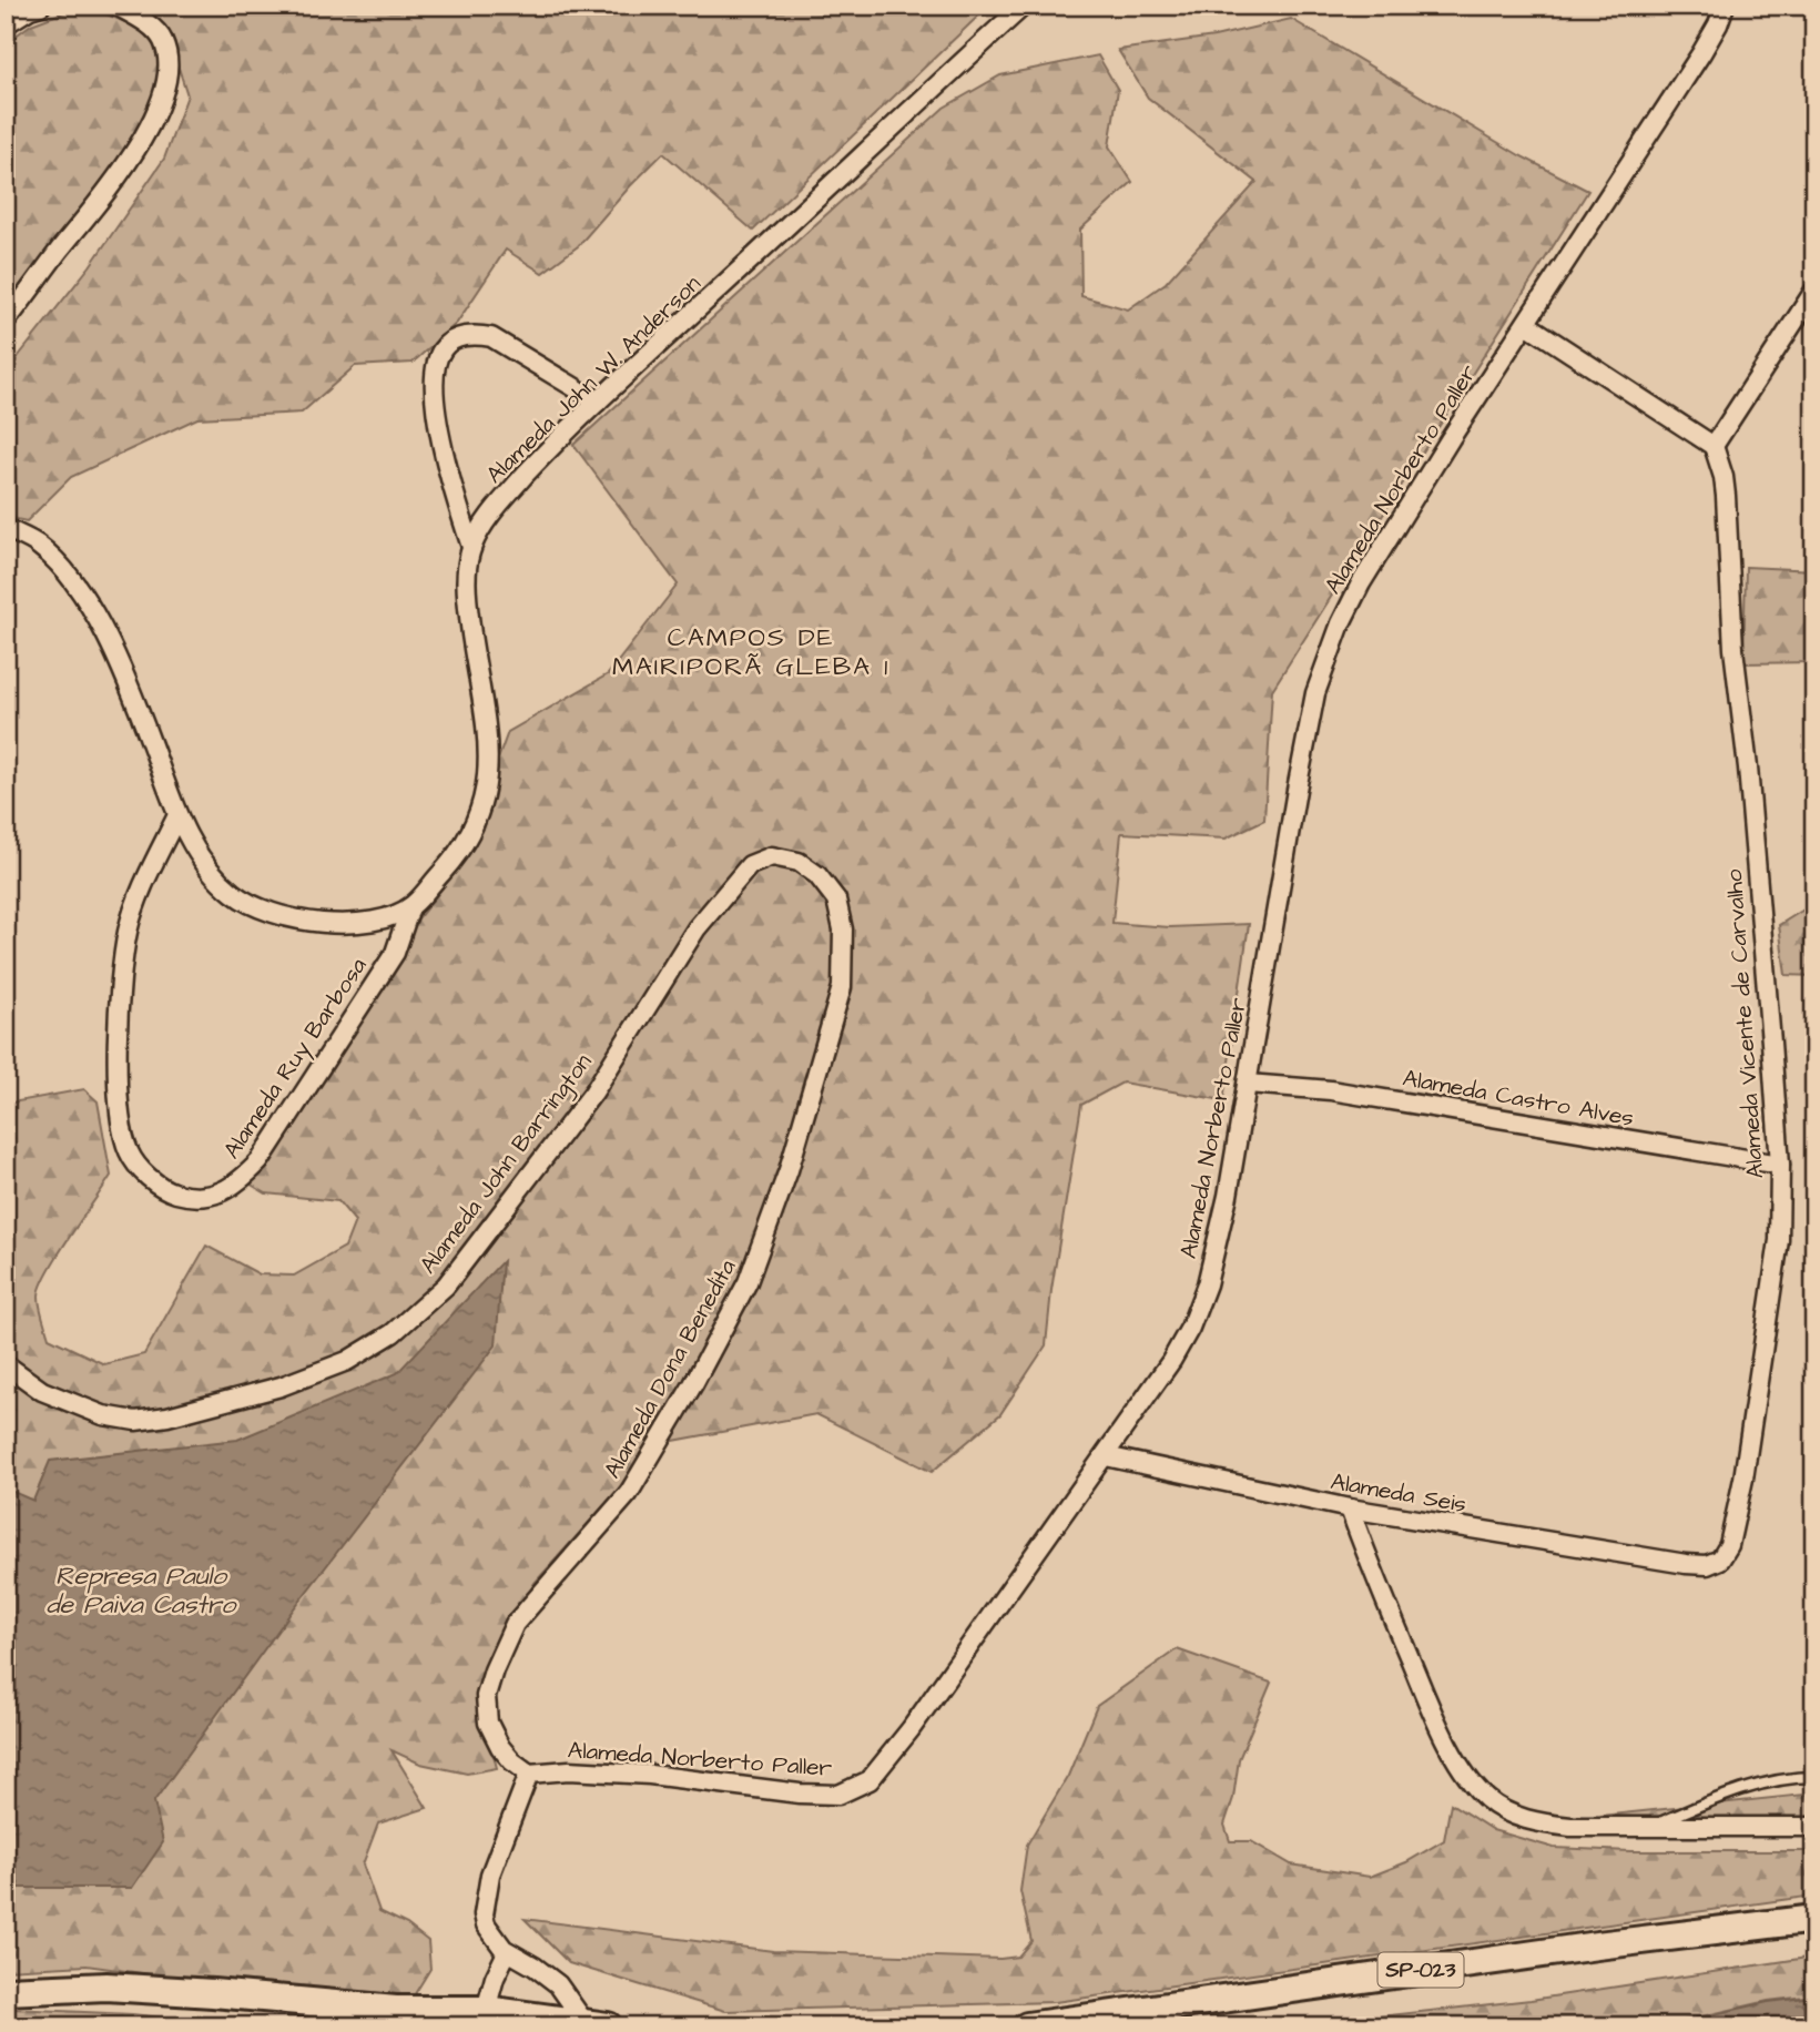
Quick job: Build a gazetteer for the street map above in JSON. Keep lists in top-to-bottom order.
{
  "streets": {
    "main road": ["SP-023"],
    "street": [
      "Alameda John W. Anderson",
      "Alameda Norberto Paller",
      "Alameda Vicente de Carvalho",
      "Alameda Ruy Barbosa",
      "Alameda Castro Alves",
      "Alameda John Barrington",
      "Alameda Dona Benedita",
      "Alameda Seis"
    ]
  },
  "crossings": [
    ["Alameda John W. Anderson", "Alameda Ruy Barbosa"],
    ["Alameda Norberto Paller", "Alameda Castro Alves"],
    ["Alameda Norberto Paller", "Alameda Dona Benedita"],
    ["Alameda Norberto Paller", "Alameda Seis"],
    ["Alameda Vicente de Carvalho", "Alameda Castro Alves"],
    ["Alameda Vicente de Carvalho", "Alameda Seis"],
    ["Alameda John Barrington", "Alameda Dona Benedita"]
  ],
  "districts": ["CAMPOS DE MAIRIPORÃ GLEBA 1"],
  "water": ["Represa Paulo de Paiva Castro"]
}
